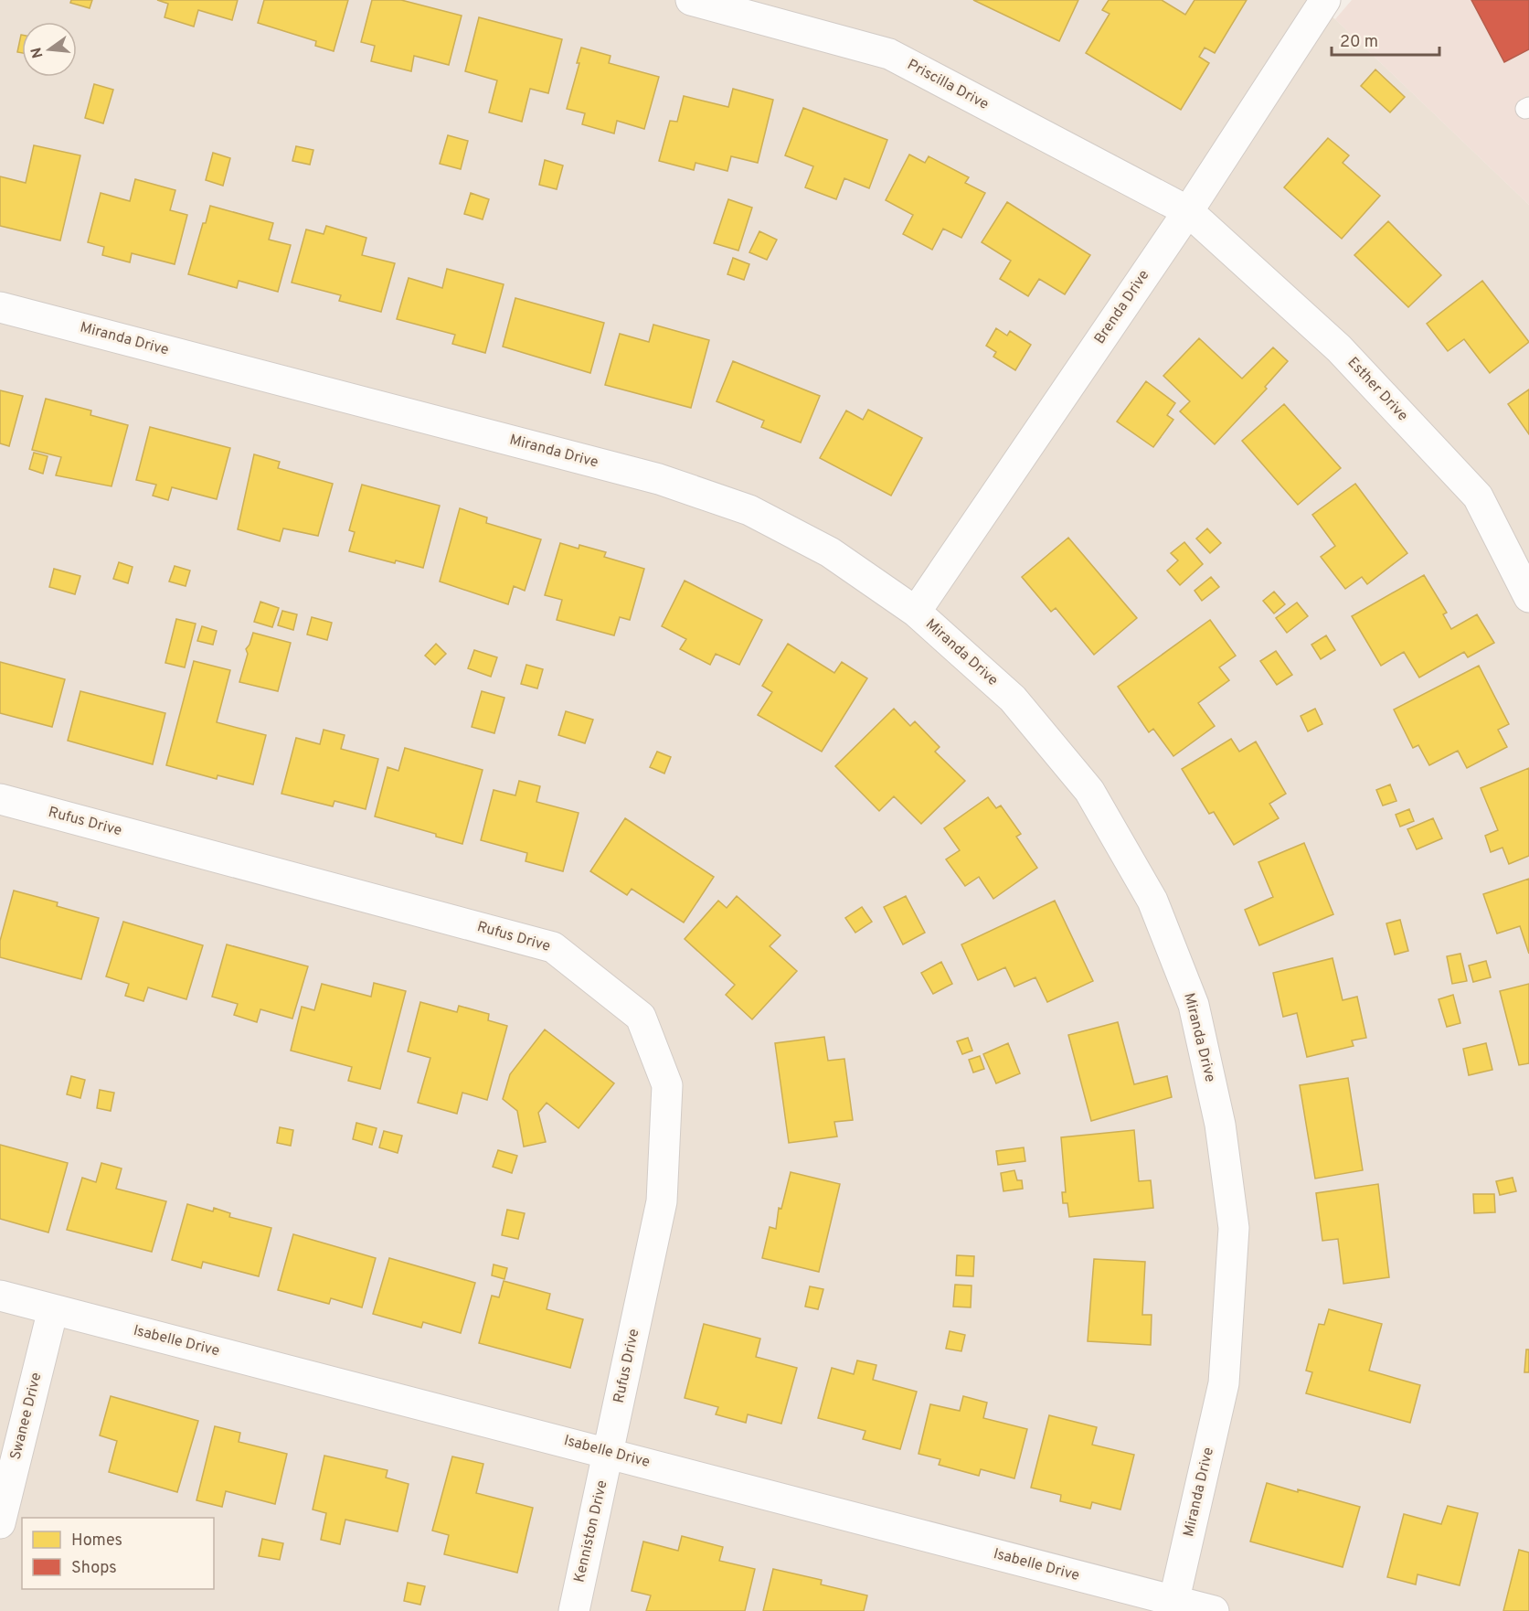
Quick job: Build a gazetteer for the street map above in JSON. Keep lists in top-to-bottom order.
{
  "streets": {
    "street": [
      "Priscilla Drive",
      "Brenda Drive",
      "Miranda Drive",
      "Esther Drive",
      "Rufus Drive",
      "Isabelle Drive",
      "Swanee Drive",
      "Kenniston Drive"
    ]
  },
  "crossings": [
    ["Priscilla Drive", "Brenda Drive"],
    ["Priscilla Drive", "Esther Drive"],
    ["Brenda Drive", "Miranda Drive"],
    ["Brenda Drive", "Esther Drive"],
    ["Miranda Drive", "Isabelle Drive"],
    ["Rufus Drive", "Isabelle Drive"],
    ["Rufus Drive", "Kenniston Drive"],
    ["Isabelle Drive", "Swanee Drive"],
    ["Isabelle Drive", "Kenniston Drive"]
  ],
  "legend": ["Homes", "Shops"],
  "scale_bar": "20 m",
  "north": "left"
}
